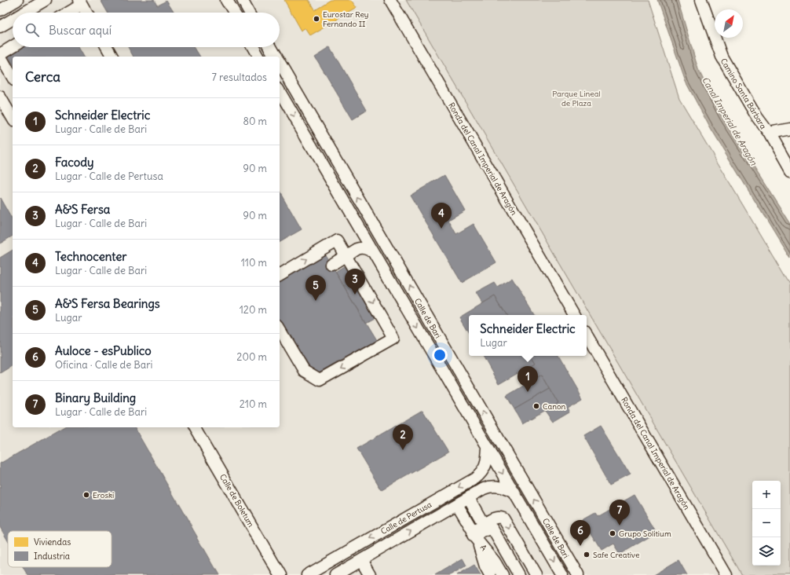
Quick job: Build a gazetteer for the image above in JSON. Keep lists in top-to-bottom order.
{
  "streets": {
    "street": [
      "Camino Santa Bárbara",
      "Ronda del Canal Imperial de Aragón",
      "Calle de Bari",
      "Calle de Boletum",
      "Calle de Pertusa",
      "A"
    ]
  },
  "crossings": [
    ["Calle de Bari", "Calle de Pertusa"]
  ],
  "water": ["Canal Imperial de Aragón"],
  "parks": ["Parque Lineal de Plaza"],
  "places": [
    "Eurostar Rey Fernando II",
    "Canon",
    "Eroski",
    "Grupo Solitium",
    "Safe Creative"
  ],
  "legend": ["Viviendas", "Industria"],
  "north": "top right",
  "page": {
    "search": "Buscar aquí",
    "heading": ["Cerca", "7 resultados"],
    "list": [
      {
        "mark": "1",
        "name": "Schneider Electric",
        "note": "Lugar · Calle de Bari",
        "value": "80 m"
      },
      {
        "mark": "2",
        "name": "Facody",
        "note": "Lugar · Calle de Pertusa",
        "value": "90 m"
      },
      {
        "mark": "3",
        "name": "A&S Fersa",
        "note": "Lugar · Calle de Bari",
        "value": "90 m"
      },
      {
        "mark": "4",
        "name": "Technocenter",
        "note": "Lugar · Calle de Bari",
        "value": "110 m"
      },
      {
        "mark": "5",
        "name": "A&S Fersa Bearings",
        "note": "Lugar",
        "value": "120 m"
      },
      {
        "mark": "6",
        "name": "Auloce - esPublico",
        "note": "Oficina · Calle de Bari",
        "value": "200 m"
      },
      {
        "mark": "7",
        "name": "Binary Building",
        "note": "Lugar · Calle de Bari",
        "value": "210 m"
      }
    ],
    "pins": [
      "4",
      "3",
      "5",
      "1",
      "2",
      "7",
      "6"
    ],
    "popup": ["Schneider Electric", "Lugar"],
    "map_buttons": ["+", "−"]
  }
}
